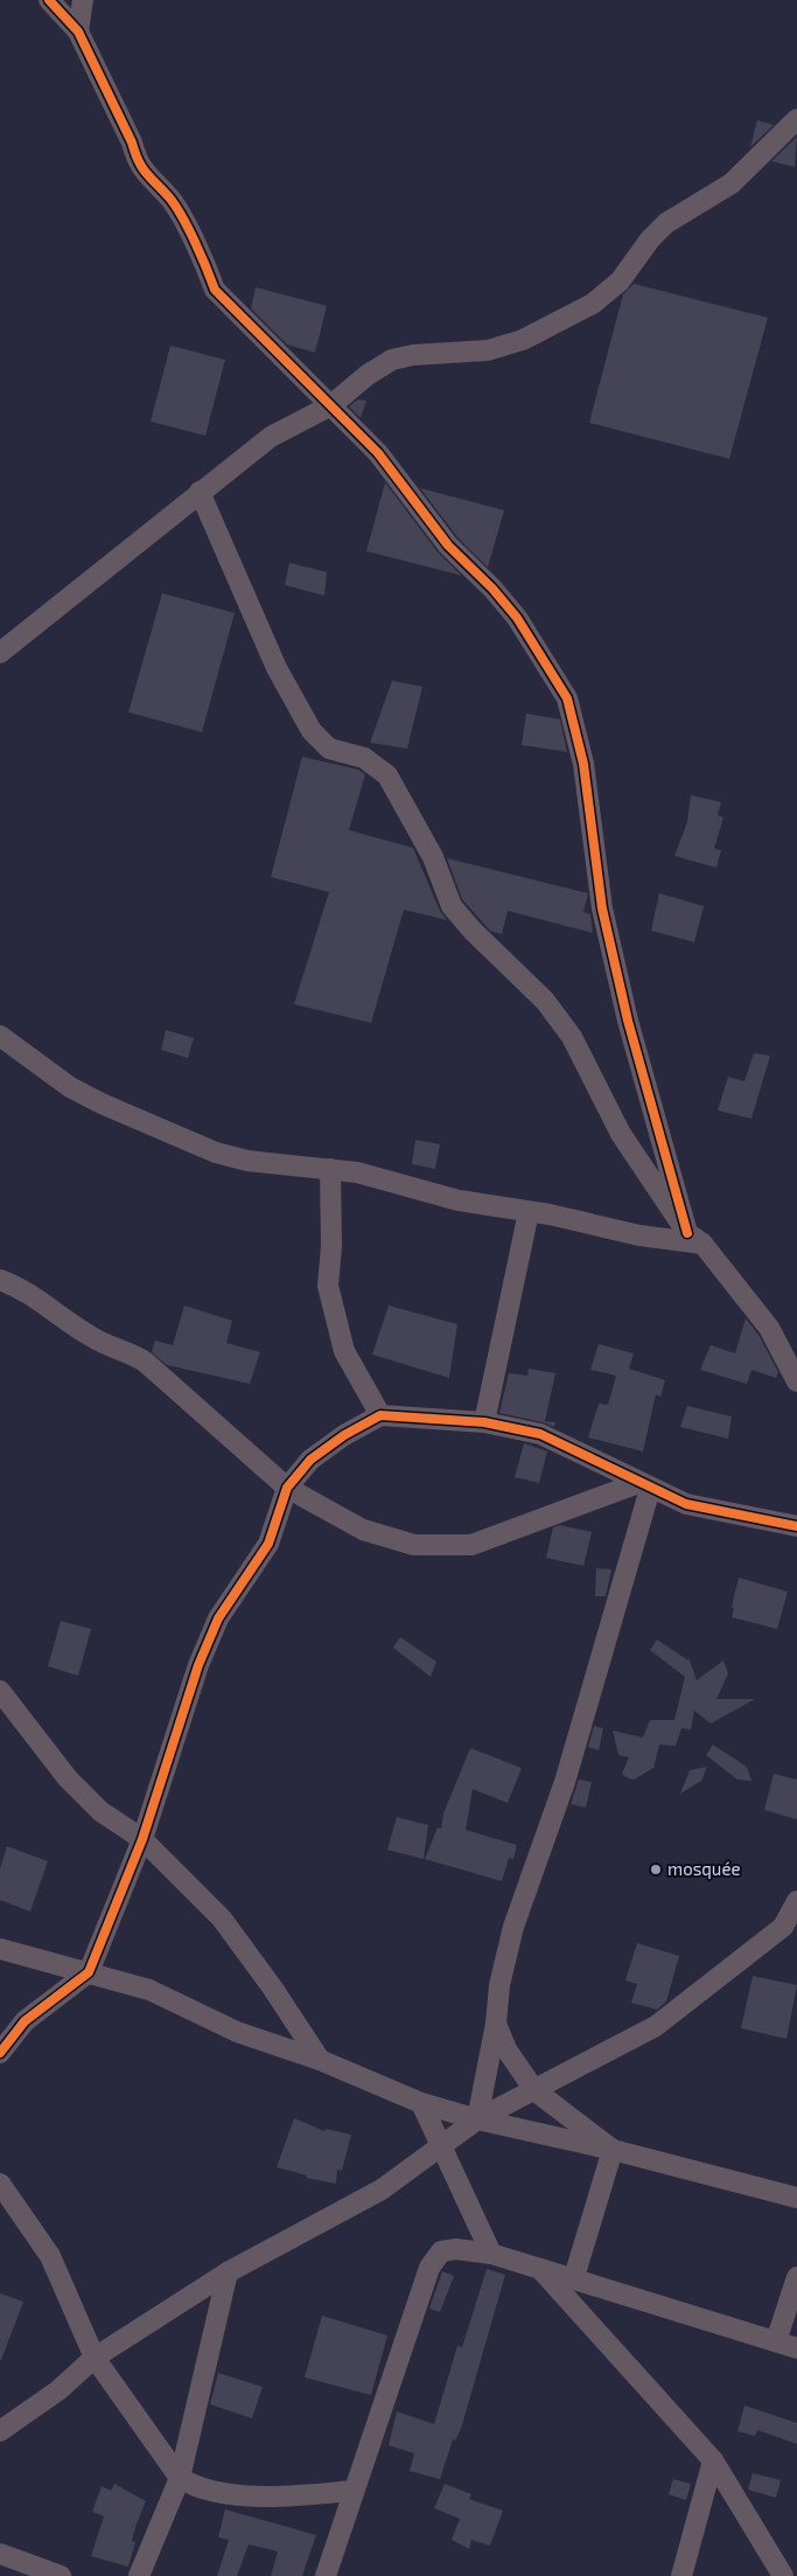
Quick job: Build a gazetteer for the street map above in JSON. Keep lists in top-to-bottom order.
{
  "places": ["mosquée"]
}
